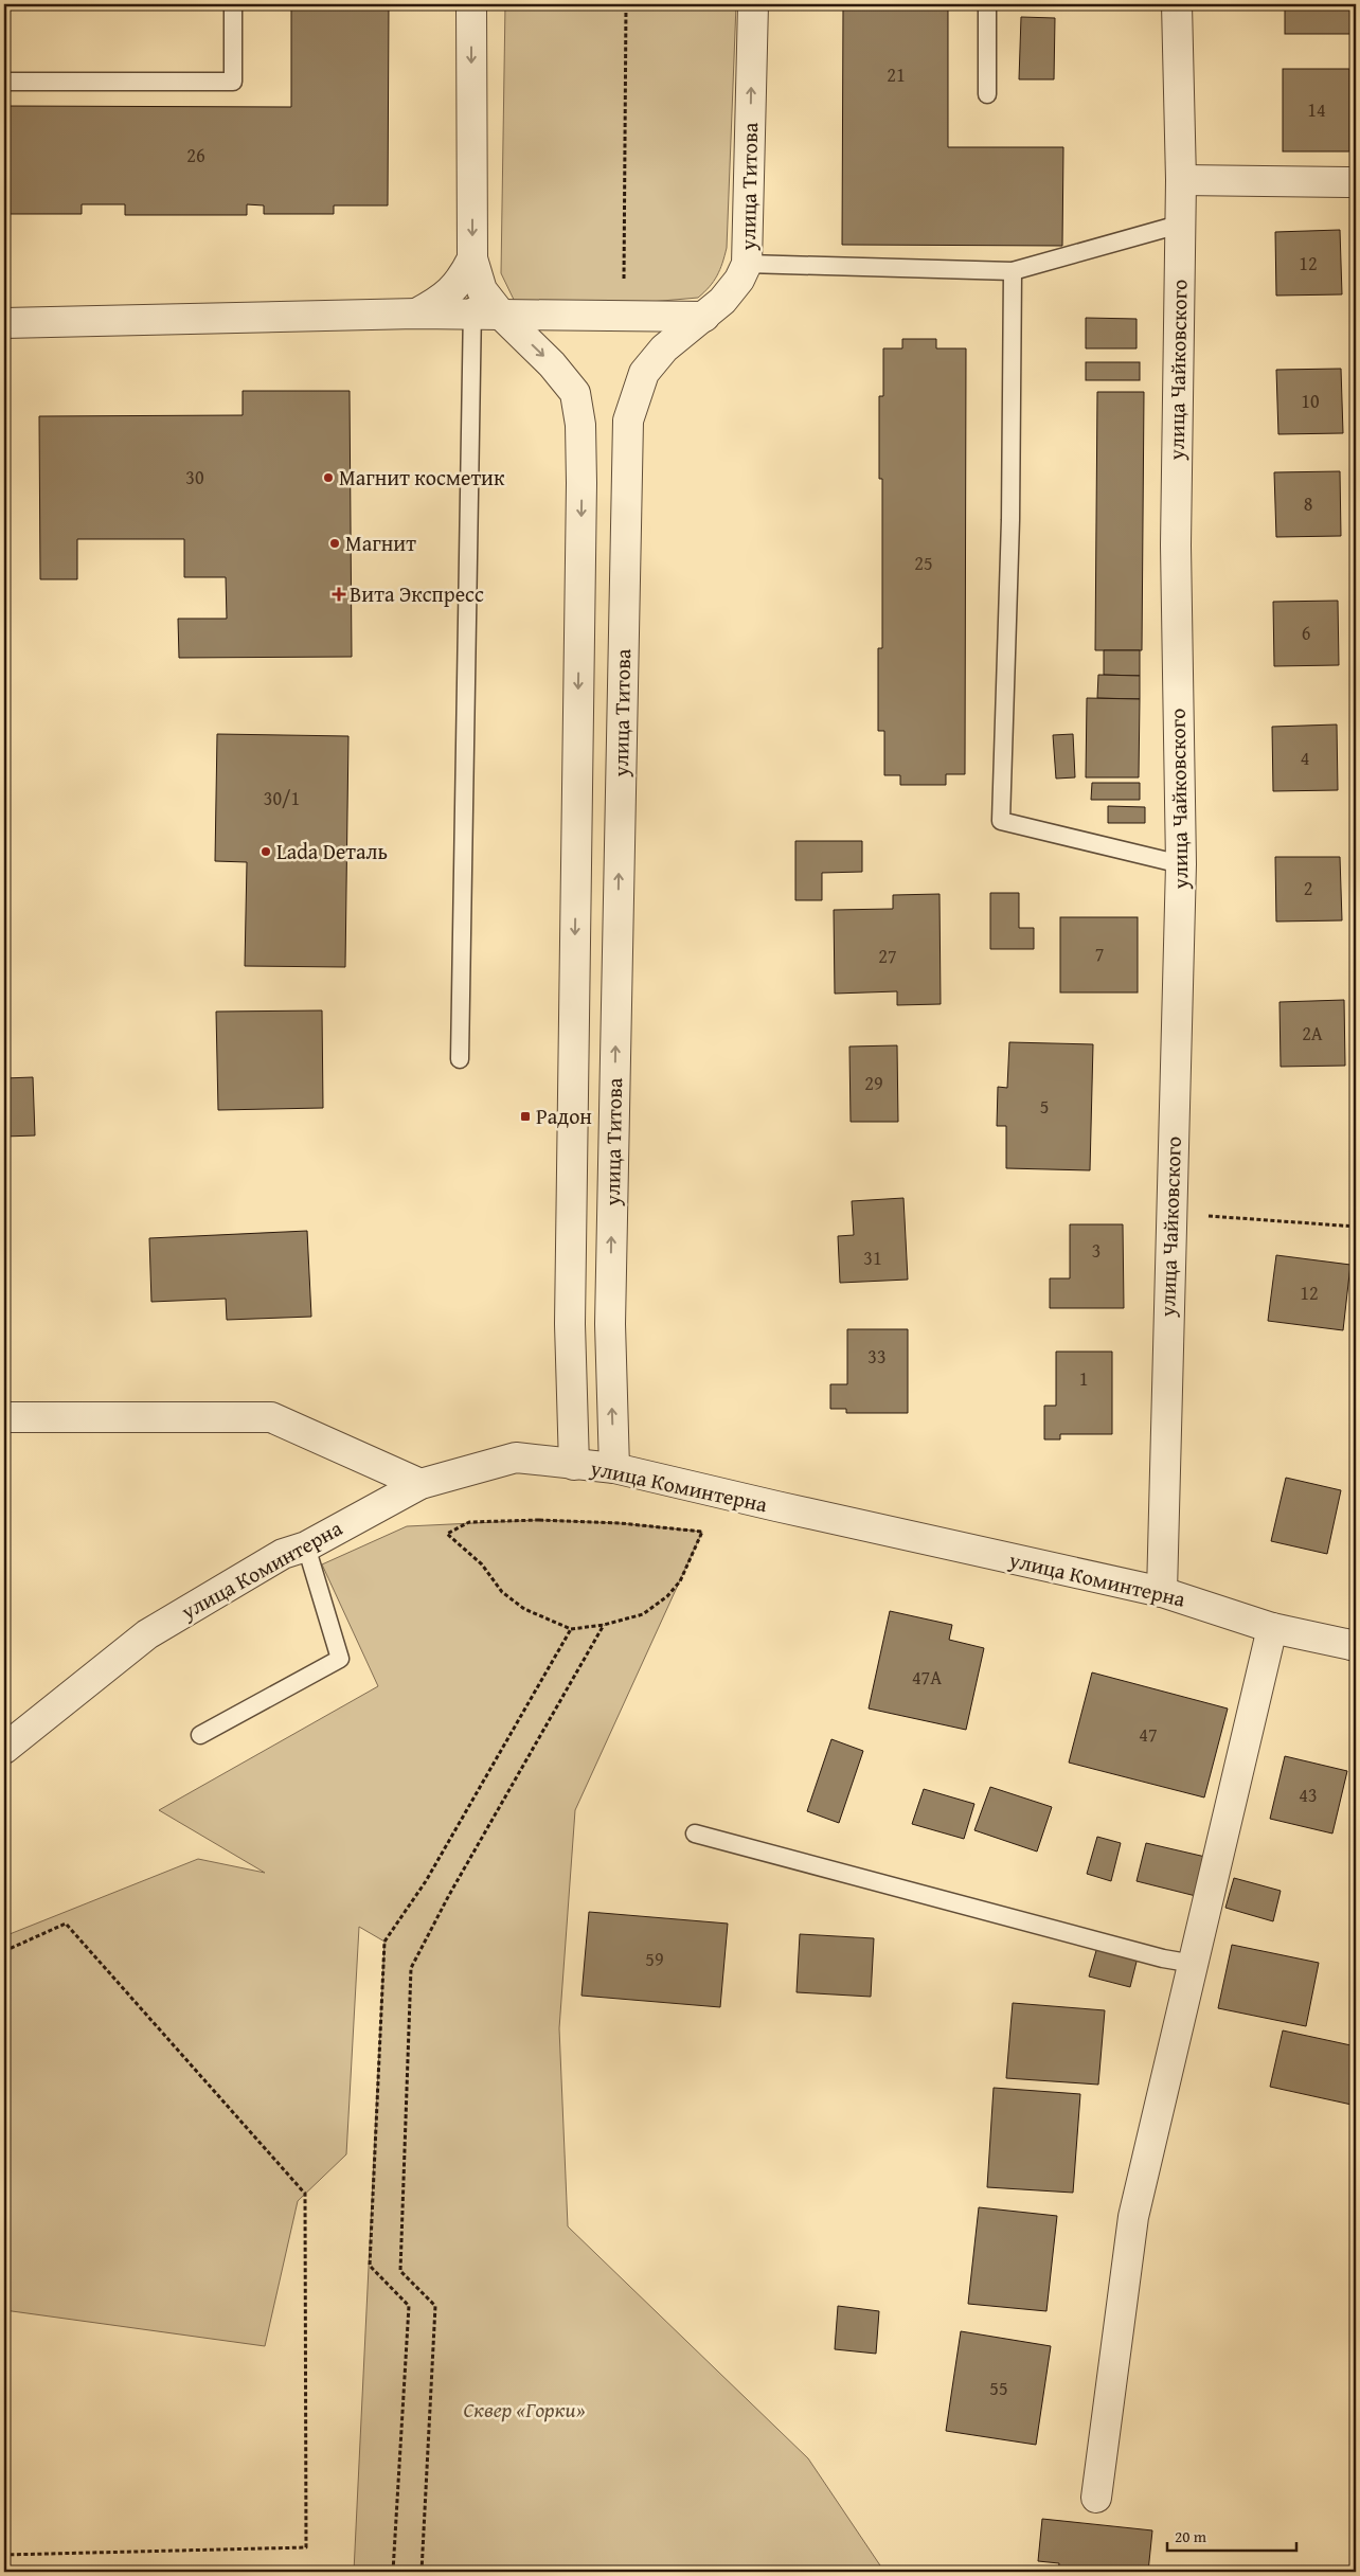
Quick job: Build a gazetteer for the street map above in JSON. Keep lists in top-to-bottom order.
{
  "streets": {
    "street": ["улица Титова", "улица Чайковского", "улица Коминтерна"]
  },
  "crossings": [
    ["улица Титова", "улица Коминтерна"],
    ["улица Чайковского", "улица Коминтерна"]
  ],
  "parks": ["Сквер «Горки»"],
  "places": {
    "other": ["Магнит косметик", "Магнит", "Lada Dеталь"],
    "health": ["Вита Экспресс"],
    "transit": ["Радон"]
  },
  "house_numbers": [
    "21",
    "14",
    "26",
    "12",
    "10",
    "30",
    "8",
    "25",
    "6",
    "4",
    "30/1",
    "2",
    "7",
    "27",
    "2А",
    "29",
    "5",
    "3",
    "31",
    "12",
    "33",
    "1",
    "47А",
    "47",
    "43",
    "59",
    "55"
  ],
  "scale_bar": "20 m"
}
